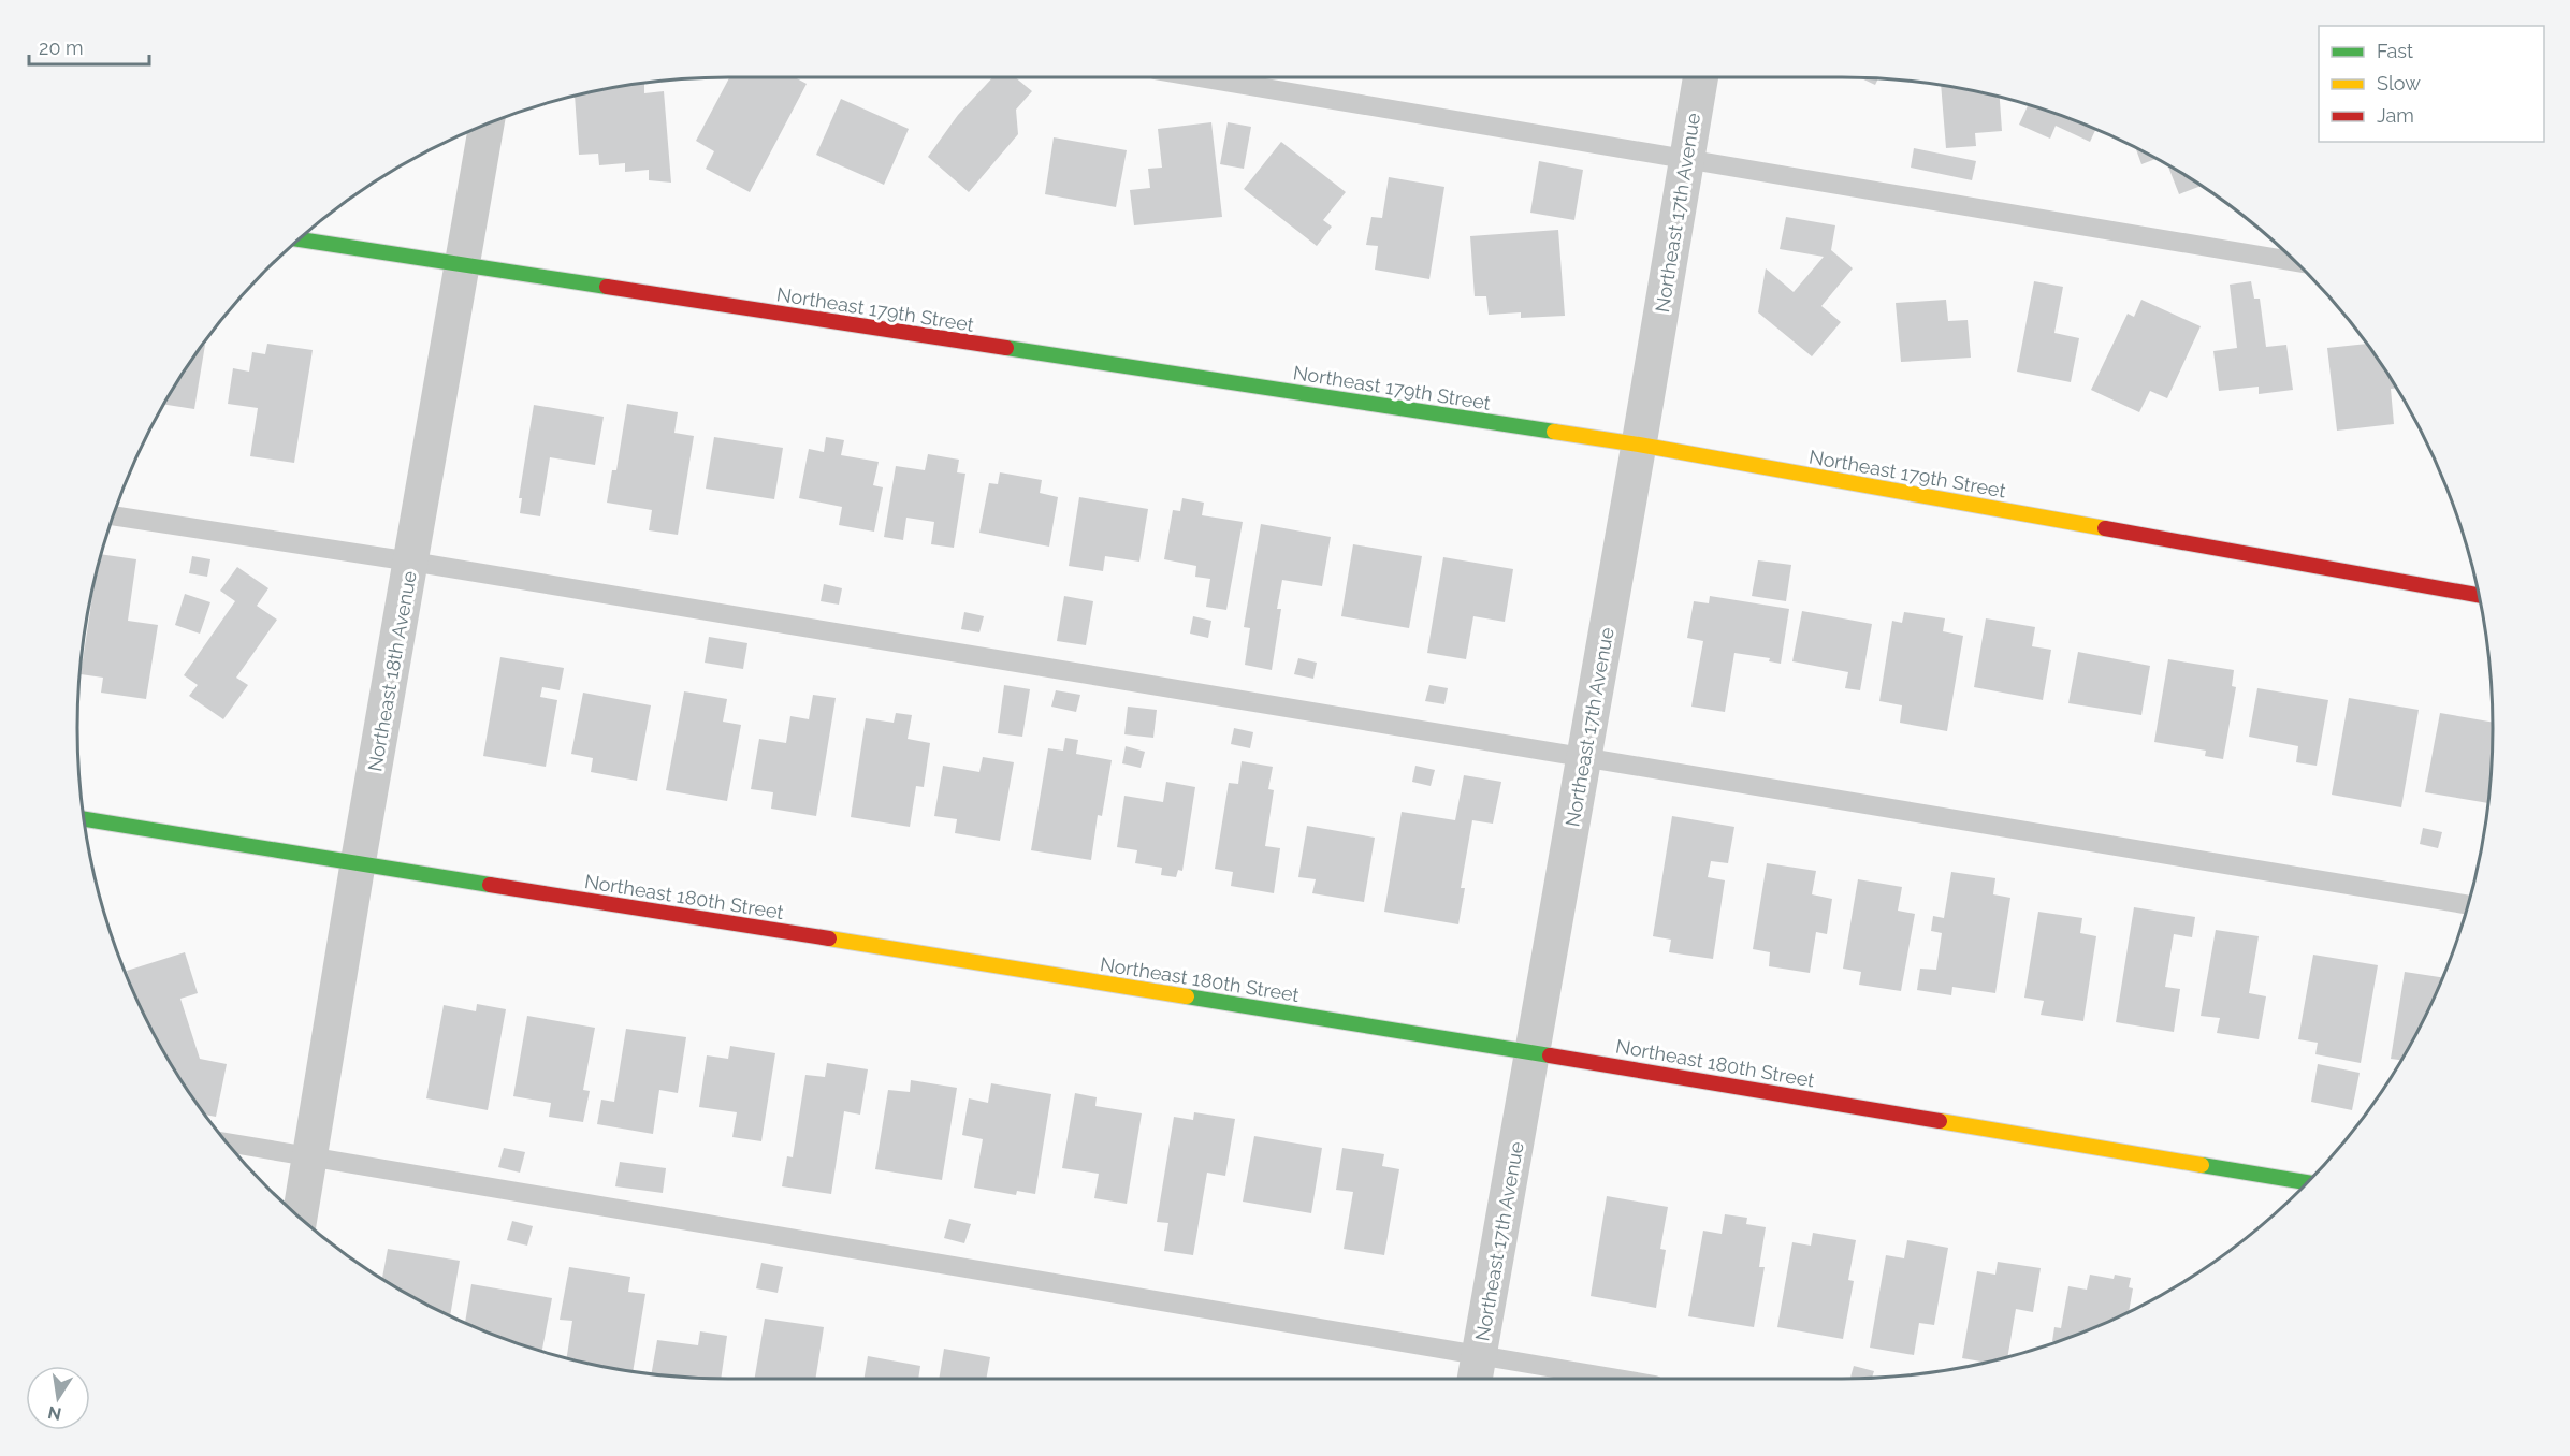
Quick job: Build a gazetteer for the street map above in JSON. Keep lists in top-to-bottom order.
{
  "streets": {
    "street": [
      "Northeast 17th Avenue",
      "Northeast 179th Street",
      "Northeast 18th Avenue",
      "Northeast 180th Street"
    ]
  },
  "crossings": [
    ["Northeast 17th Avenue", "Northeast 179th Street"],
    ["Northeast 17th Avenue", "Northeast 180th Street"],
    ["Northeast 179th Street", "Northeast 18th Avenue"],
    ["Northeast 18th Avenue", "Northeast 180th Street"]
  ],
  "legend": ["Fast", "Slow", "Jam"],
  "scale_bar": "20 m",
  "north": "bottom"
}
